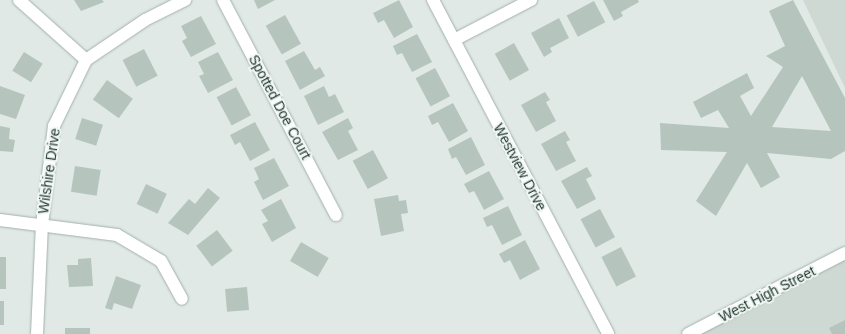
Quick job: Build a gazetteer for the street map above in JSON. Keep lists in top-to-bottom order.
{
  "streets": {
    "street": [
      "Spotted Doe Court",
      "Westview Drive",
      "Wilshire Drive",
      "West High Street"
    ]
  }
}
